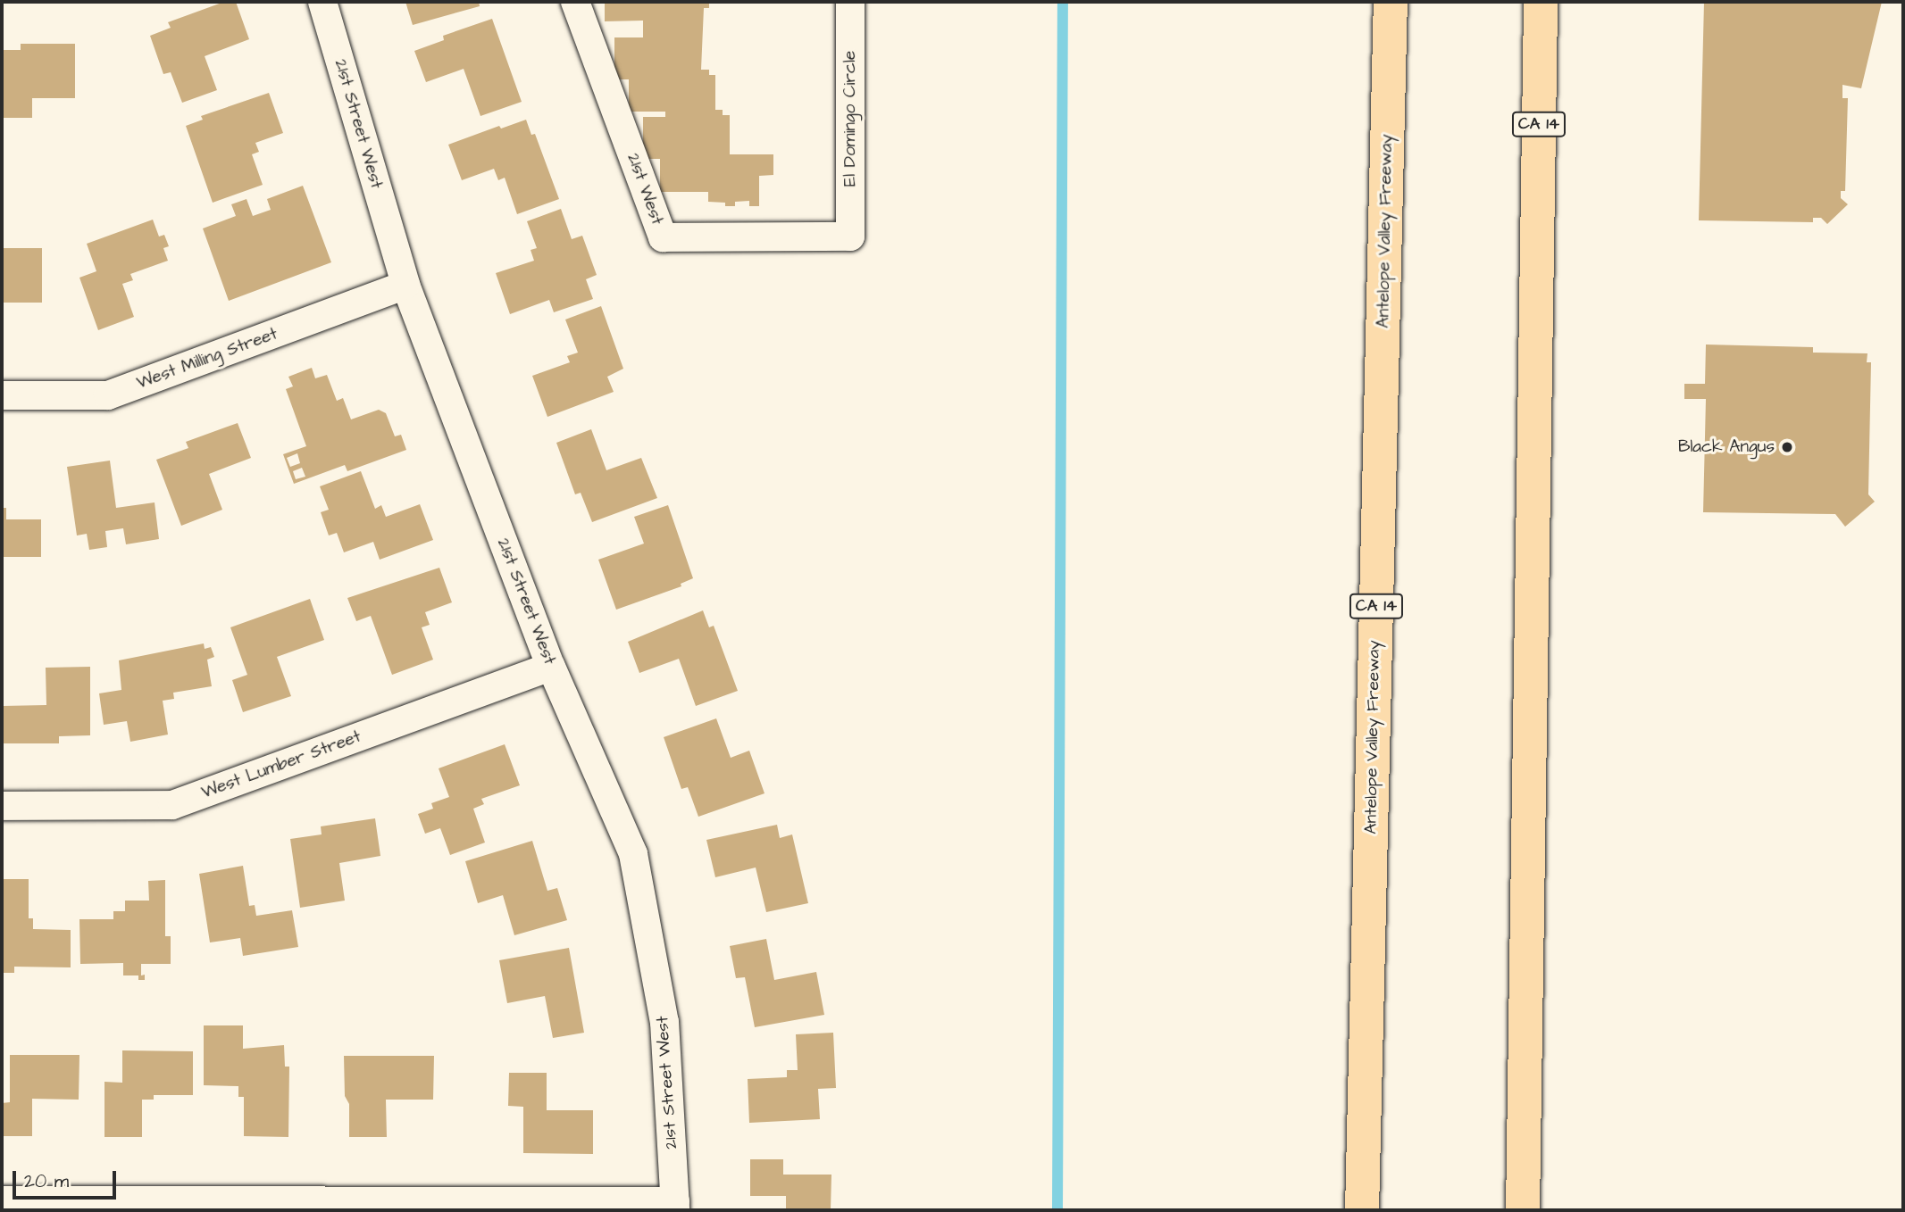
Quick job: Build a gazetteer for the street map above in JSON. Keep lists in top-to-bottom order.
{
  "streets": {
    "highway": ["CA 14", "Antelope Valley Freeway"],
    "street": [
      "El Domingo Circle",
      "21st Street West",
      "21st West",
      "West Milling Street",
      "West Lumber Street"
    ]
  },
  "crossings": [
    ["El Domingo Circle", "21st West"],
    ["21st Street West", "West Milling Street"],
    ["21st Street West", "West Lumber Street"]
  ],
  "places": ["Black Angus"],
  "scale_bar": "20 m"
}
